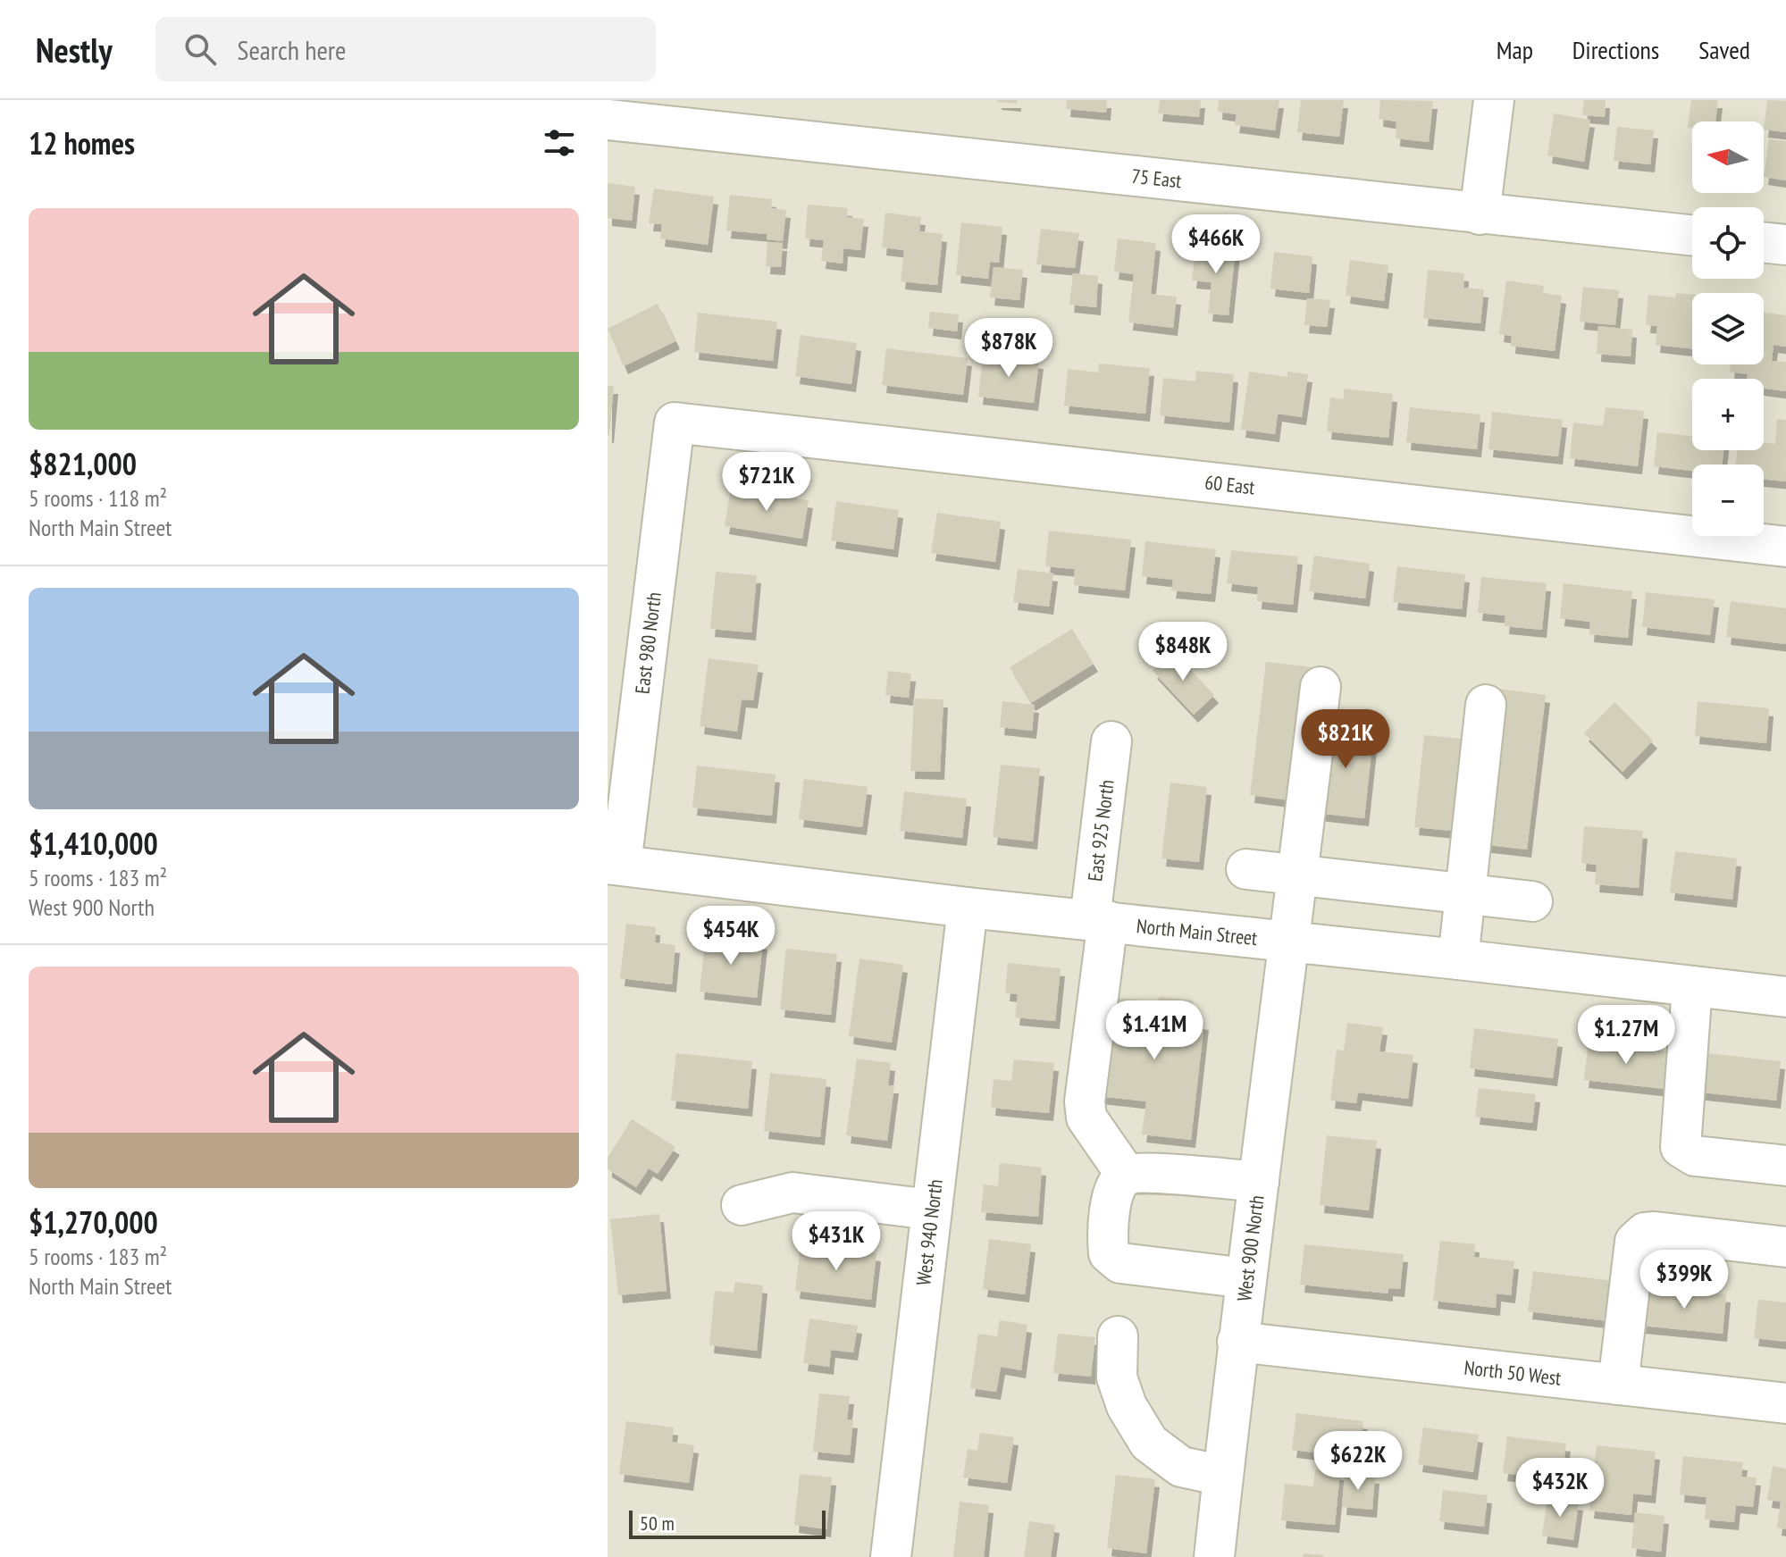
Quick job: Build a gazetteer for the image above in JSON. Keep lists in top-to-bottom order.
{
  "streets": {
    "street": [
      "75 East",
      "60 East",
      "East 980 North",
      "East 925 North",
      "North Main Street",
      "West 940 North",
      "West 900 North",
      "North 50 West"
    ]
  },
  "crossings": [
    ["60 East", "East 980 North"],
    ["East 980 North", "North Main Street"],
    ["East 925 North", "North Main Street"],
    ["North Main Street", "West 940 North"],
    ["North Main Street", "West 900 North"],
    ["West 900 North", "North 50 West"]
  ],
  "scale_bar": "50 m",
  "north": "left",
  "page": {
    "header": "Nestly",
    "search": "Search here",
    "nav": ["Map", "Directions", "Saved"],
    "heading": "12 homes",
    "map_buttons": ["+", "−"],
    "list": [
      {
        "name": "$821,000",
        "note": "5 rooms · 118 m² · North Main Street"
      },
      {
        "name": "$1,410,000",
        "note": "5 rooms · 183 m² · West 900 North"
      },
      {
        "name": "$1,270,000",
        "note": "5 rooms · 183 m² · North Main Street"
      }
    ],
    "price": [
      "$466K",
      "$878K",
      "$721K",
      "$848K",
      "$821K",
      "$454K",
      "$1.41M",
      "$1.27M",
      "$431K",
      "$399K",
      "$622K",
      "$432K"
    ],
    "scale": "50 m"
  }
}
